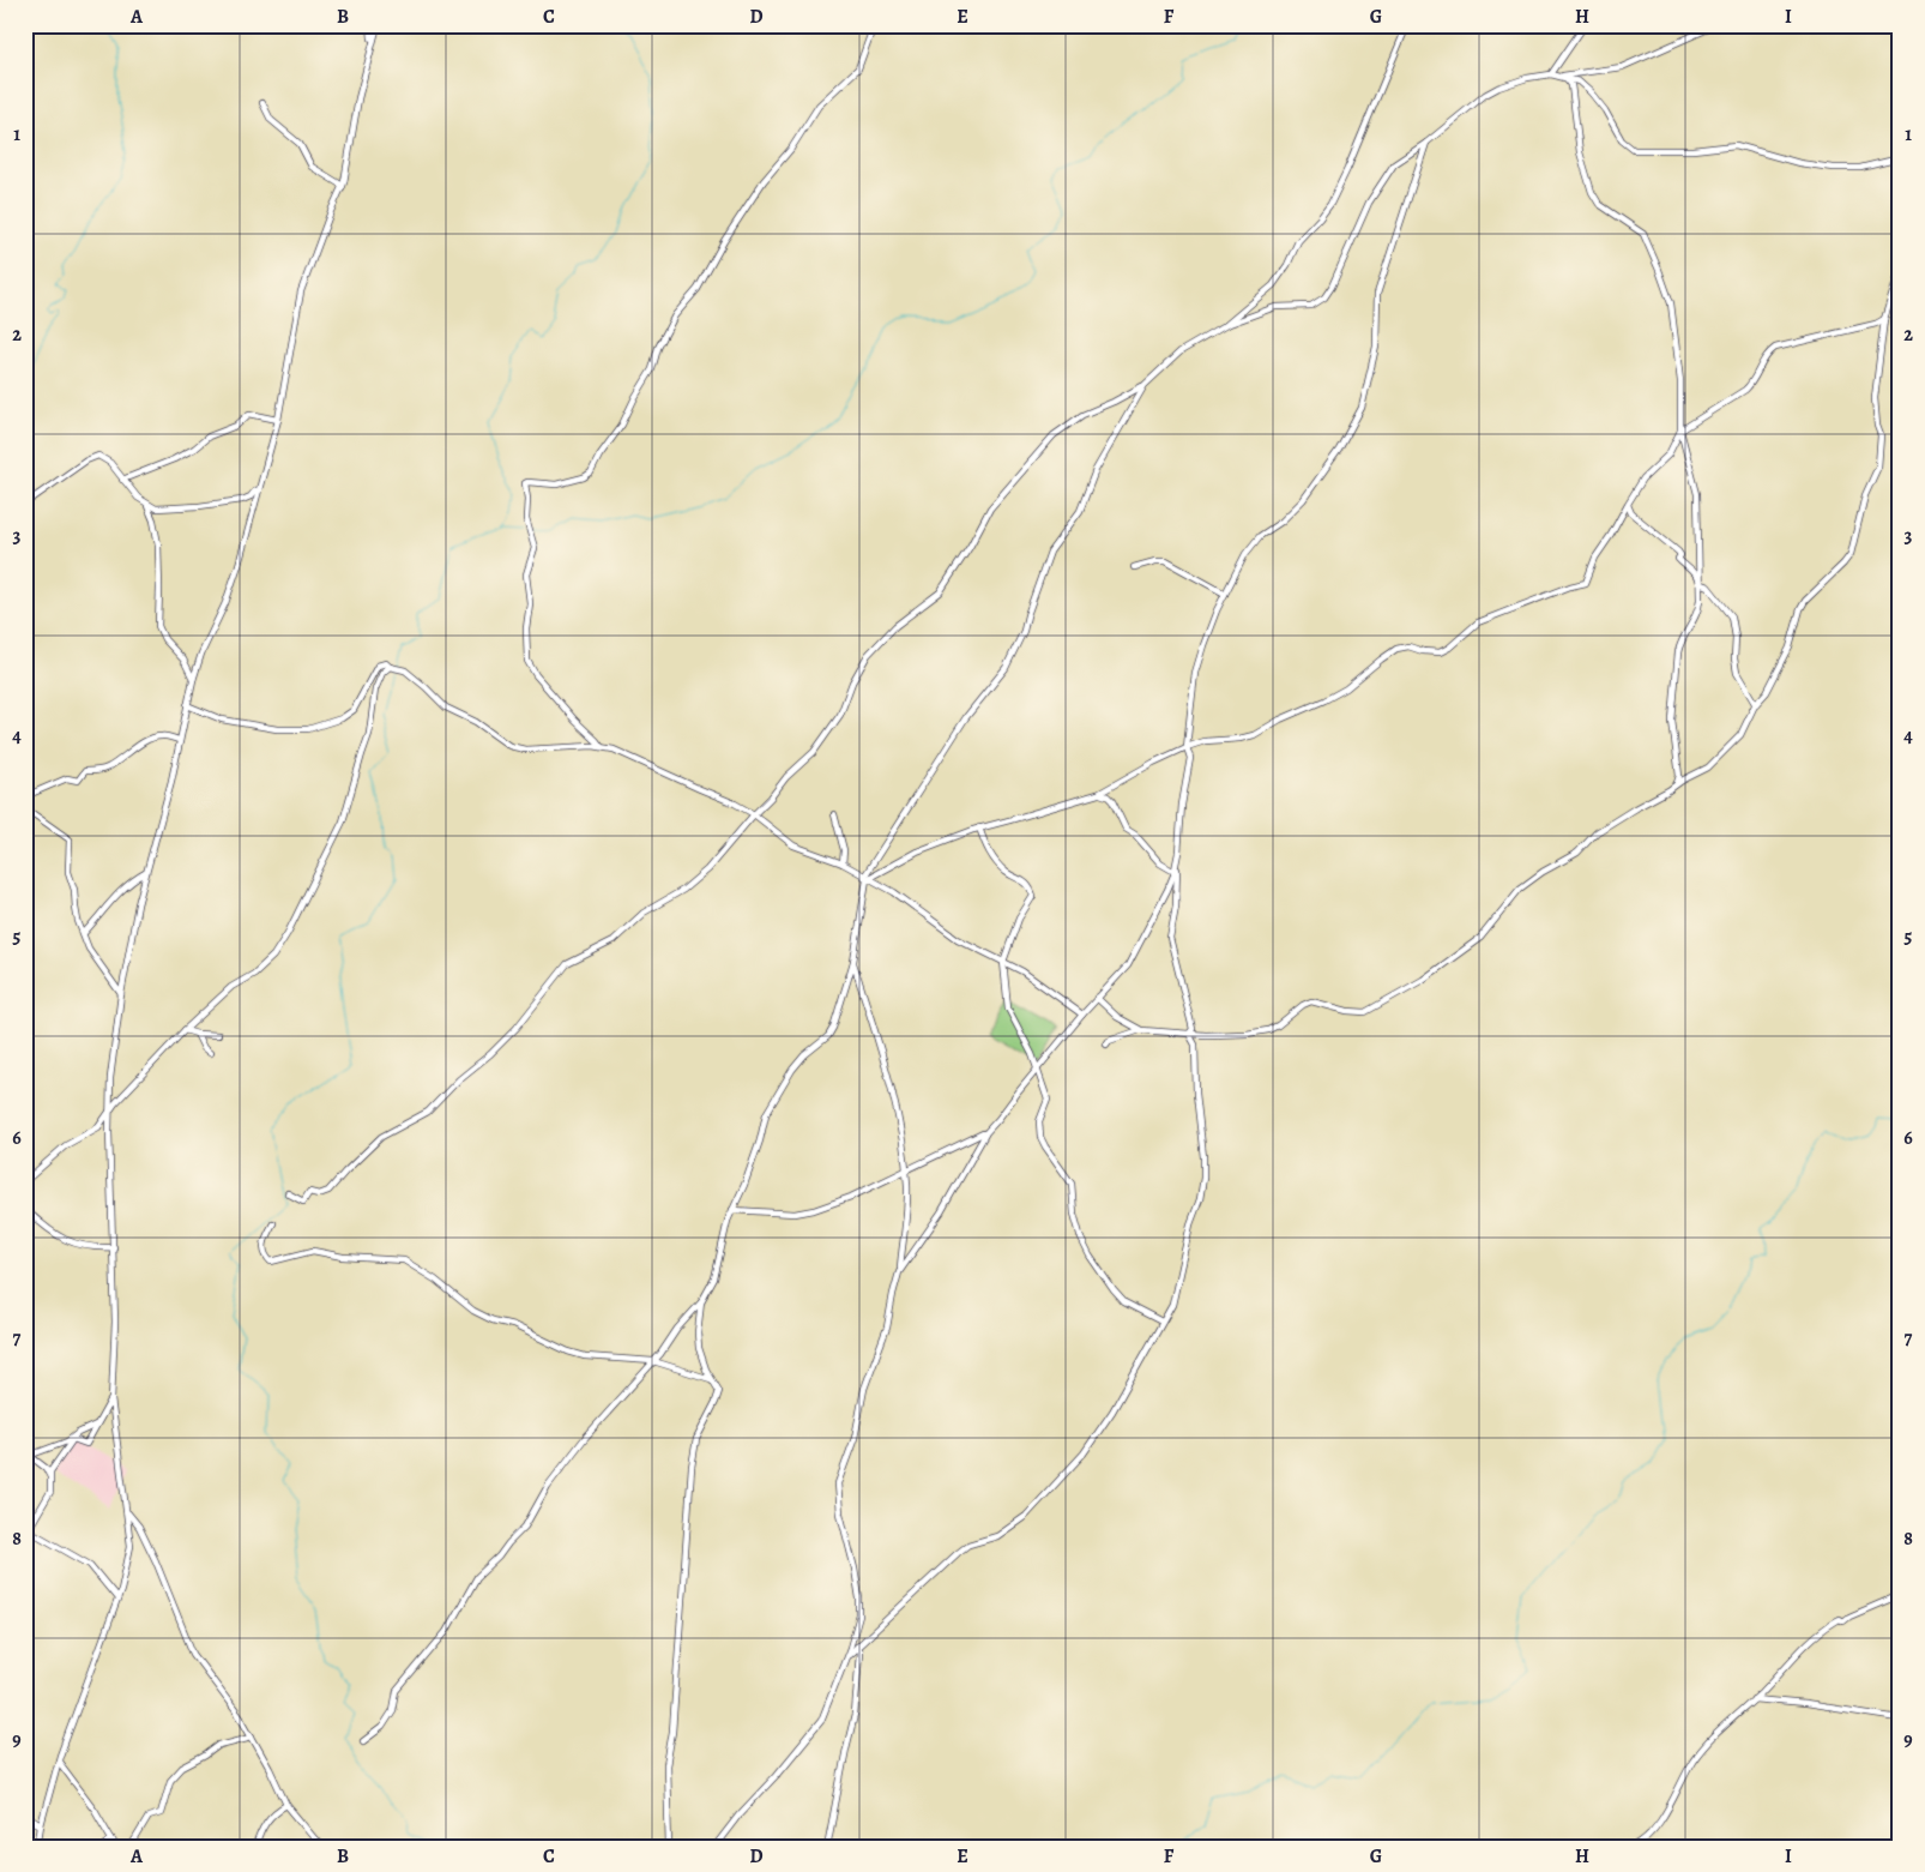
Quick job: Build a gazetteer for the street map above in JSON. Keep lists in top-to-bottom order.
{
  "grid": {
    "columns": [
      "A",
      "B",
      "C",
      "D",
      "E",
      "F",
      "G",
      "H",
      "I"
    ],
    "rows": [
      "1",
      "2",
      "3",
      "4",
      "5",
      "6",
      "7",
      "8",
      "9"
    ]
  }
}
